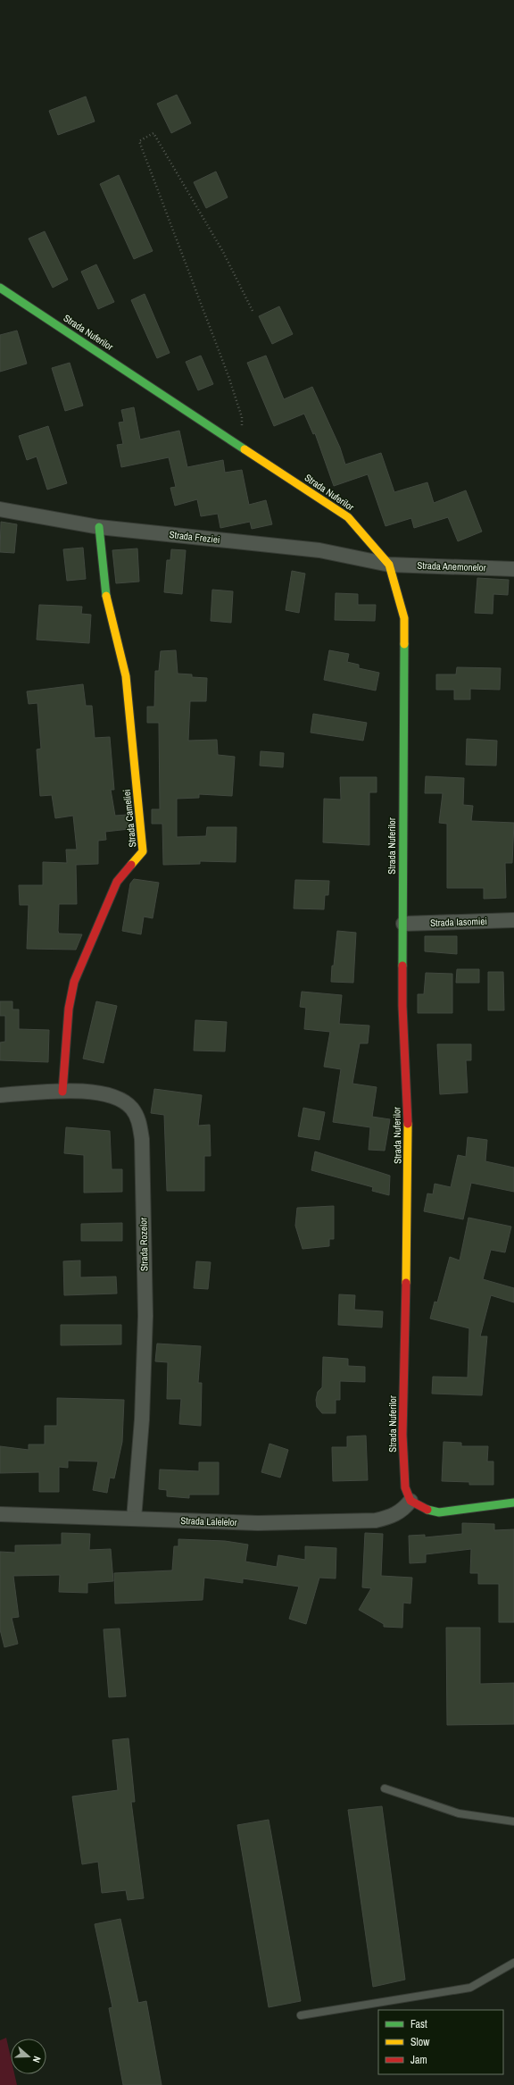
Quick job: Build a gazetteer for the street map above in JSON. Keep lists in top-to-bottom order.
{
  "streets": {
    "main road": ["Strada Nuferilor", "Strada Cameliei"],
    "street": [
      "Strada Freziei",
      "Strada Anemonelor",
      "Strada Iasomiei",
      "Strada Rozelor",
      "Strada Lalelelor"
    ]
  },
  "crossings": [
    ["Strada Nuferilor", "Strada Freziei"],
    ["Strada Nuferilor", "Strada Anemonelor"],
    ["Strada Nuferilor", "Strada Iasomiei"],
    ["Strada Nuferilor", "Strada Lalelelor"],
    ["Strada Freziei", "Strada Anemonelor"],
    ["Strada Freziei", "Strada Cameliei"],
    ["Strada Cameliei", "Strada Rozelor"],
    ["Strada Rozelor", "Strada Lalelelor"]
  ],
  "legend": ["Fast", "Slow", "Jam"],
  "north": "right"
}
